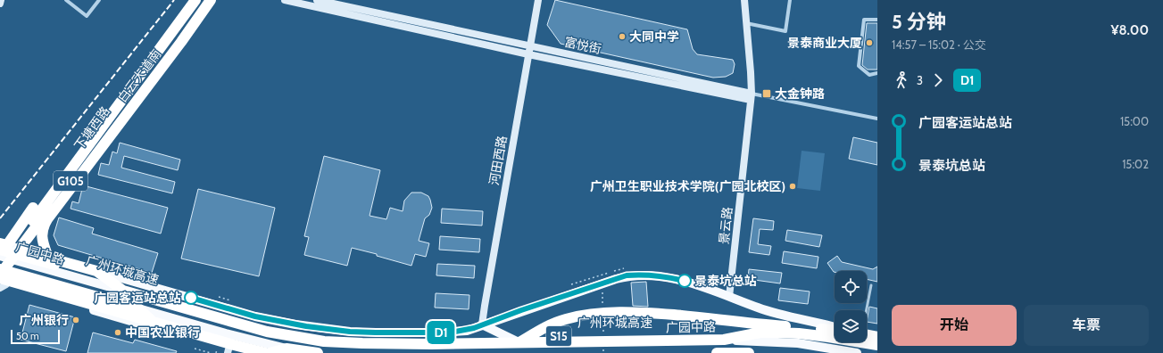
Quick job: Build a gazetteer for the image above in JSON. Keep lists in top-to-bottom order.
{
  "streets": {
    "highway": [
      "白云大道南",
      "下塘西路",
      "G105",
      "广园中路",
      "广州环城高速",
      "S15"
    ],
    "street": ["富悦街", "河田西路", "景云路"]
  },
  "crossings": [
    ["富悦街", "河田西路"],
    ["富悦街", "景云路"],
    ["白云大道南", "广州环城高速"]
  ],
  "places": {
    "other": [
      "大同中学",
      "景泰商业大厦",
      "广州卫生职业技术学院(广园北校区)",
      "景泰坑总站",
      "广园客运站总站",
      "广州银行",
      "中国农业银行"
    ],
    "transit": ["大金钟路"]
  },
  "lines": ["bus line D1"],
  "scale_bar": "50 m",
  "page": {
    "on_map": "D1",
    "heading": ["5 分钟", "14:57 – 15:02 · 公交", "¥8.00"],
    "legs": ["3", "D1"],
    "list": [
      {
        "name": "广园客运站总站",
        "value": "15:00"
      },
      {
        "name": "景泰坑总站",
        "value": "15:02"
      }
    ],
    "buttons": ["开始", "车票"],
    "scale": "50 m"
  }
}
